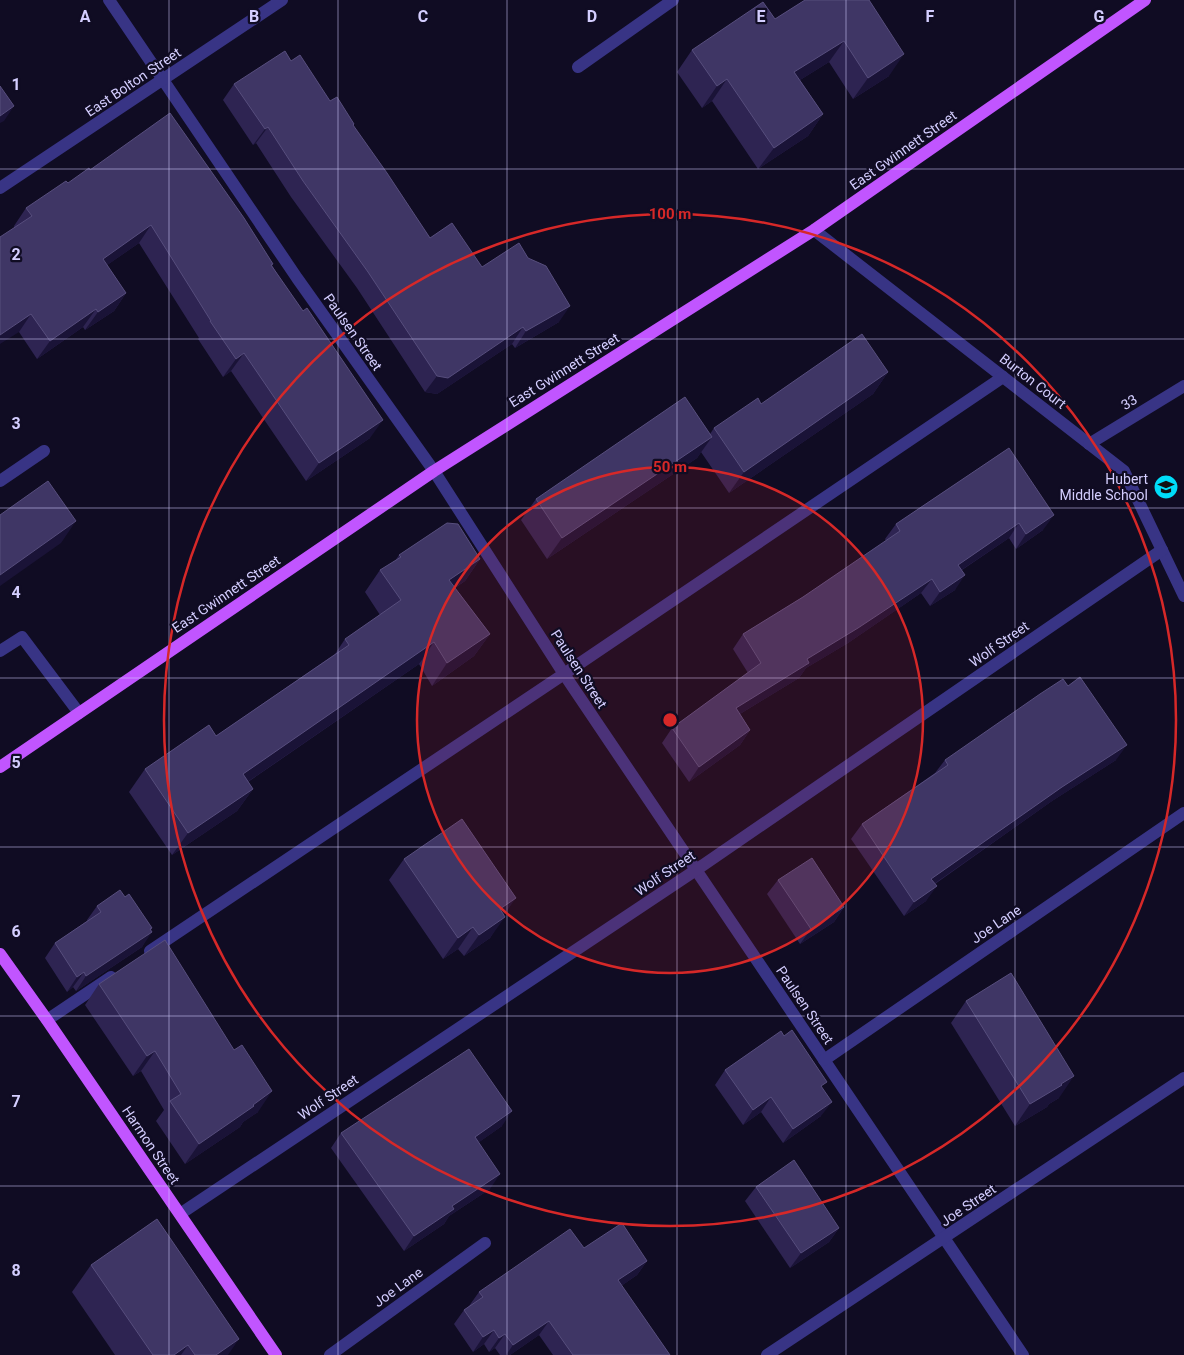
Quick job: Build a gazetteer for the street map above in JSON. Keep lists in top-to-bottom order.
{
  "streets": {
    "main road": ["East Gwinnett Street", "Harmon Street"],
    "street": [
      "East Bolton Street",
      "Paulsen Street",
      "Burton Court",
      "33",
      "Wolf Street",
      "Joe Lane",
      "Joe Street"
    ]
  },
  "crossings": [
    ["East Bolton Street", "Paulsen Street"],
    ["East Gwinnett Street", "Paulsen Street"],
    ["East Gwinnett Street", "Burton Court"],
    ["Paulsen Street", "Wolf Street"],
    ["Paulsen Street", "Joe Lane"],
    ["Paulsen Street", "Joe Street"],
    ["Burton Court", "33"],
    ["Burton Court", "Wolf Street"],
    ["Wolf Street", "Harmon Street"]
  ],
  "places": {
    "school or university": ["Hubert Middle School"]
  },
  "grid": {
    "columns": [
      "A",
      "B",
      "C",
      "D",
      "E",
      "F",
      "G"
    ],
    "rows": [
      "1",
      "2",
      "3",
      "4",
      "5",
      "6",
      "7",
      "8"
    ]
  },
  "rings": ["100 m", "50 m"]
}
